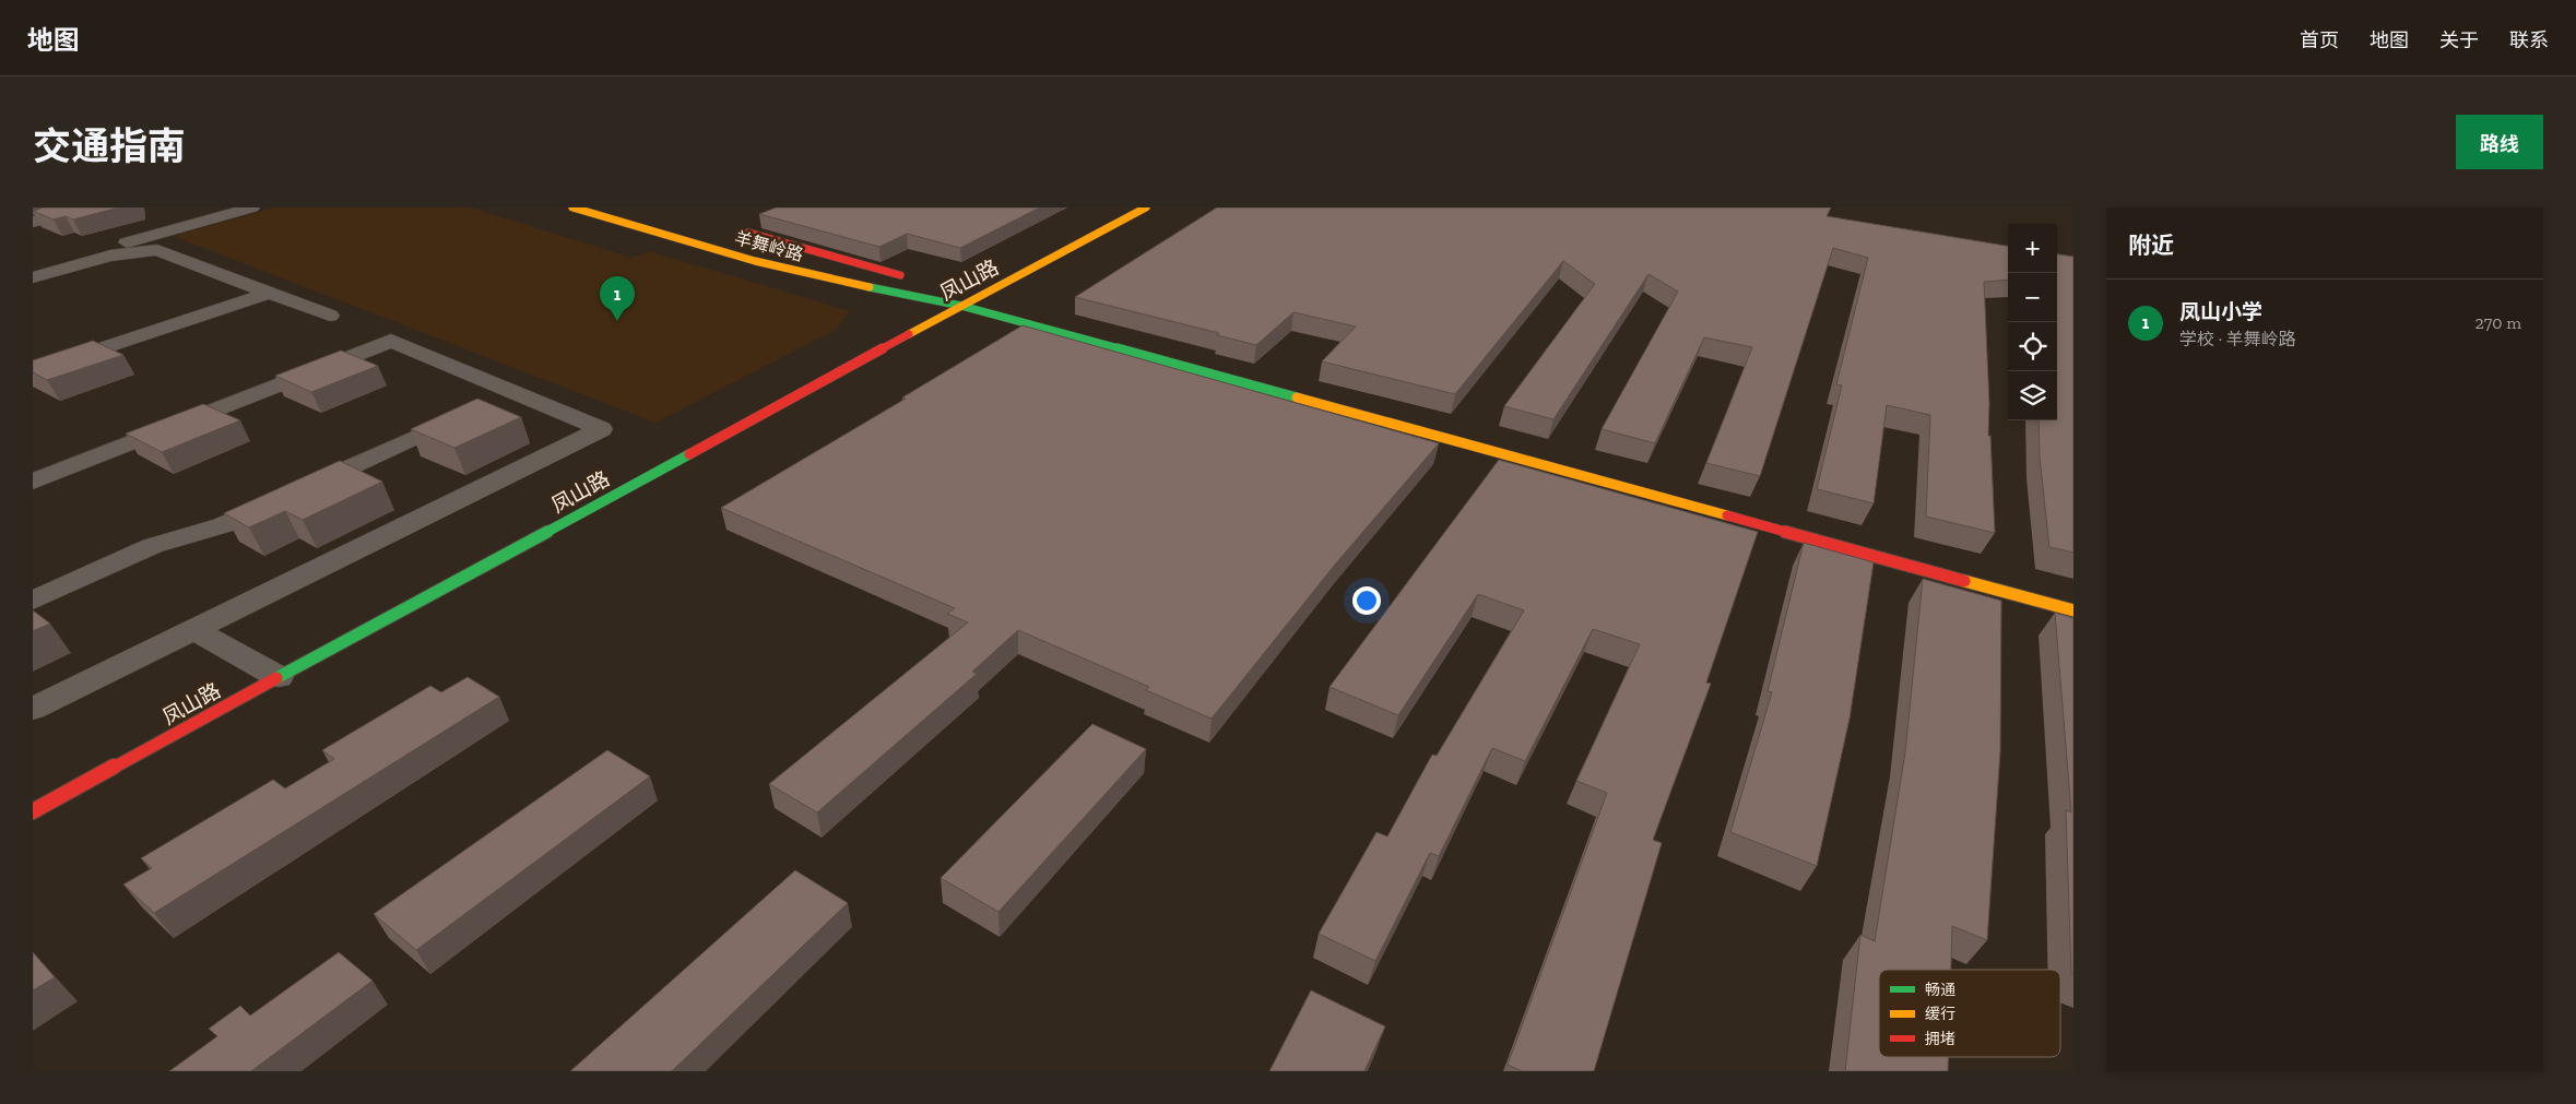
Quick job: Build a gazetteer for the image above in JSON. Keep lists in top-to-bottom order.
{
  "streets": {
    "street": ["羊舞岭路", "凤山路"]
  },
  "crossings": [
    ["羊舞岭路", "凤山路"]
  ],
  "legend": ["畅通", "缓行", "拥堵"],
  "page": {
    "header": "地图",
    "nav": [
      "首页",
      "地图",
      "关于",
      "联系"
    ],
    "title": "交通指南",
    "buttons": "路线",
    "heading": "附近",
    "map_buttons": ["+", "−"],
    "pins": "1",
    "list": [
      {
        "mark": "1",
        "name": "凤山小学",
        "note": "学校 · 羊舞岭路",
        "value": "270 m"
      }
    ]
  }
}
